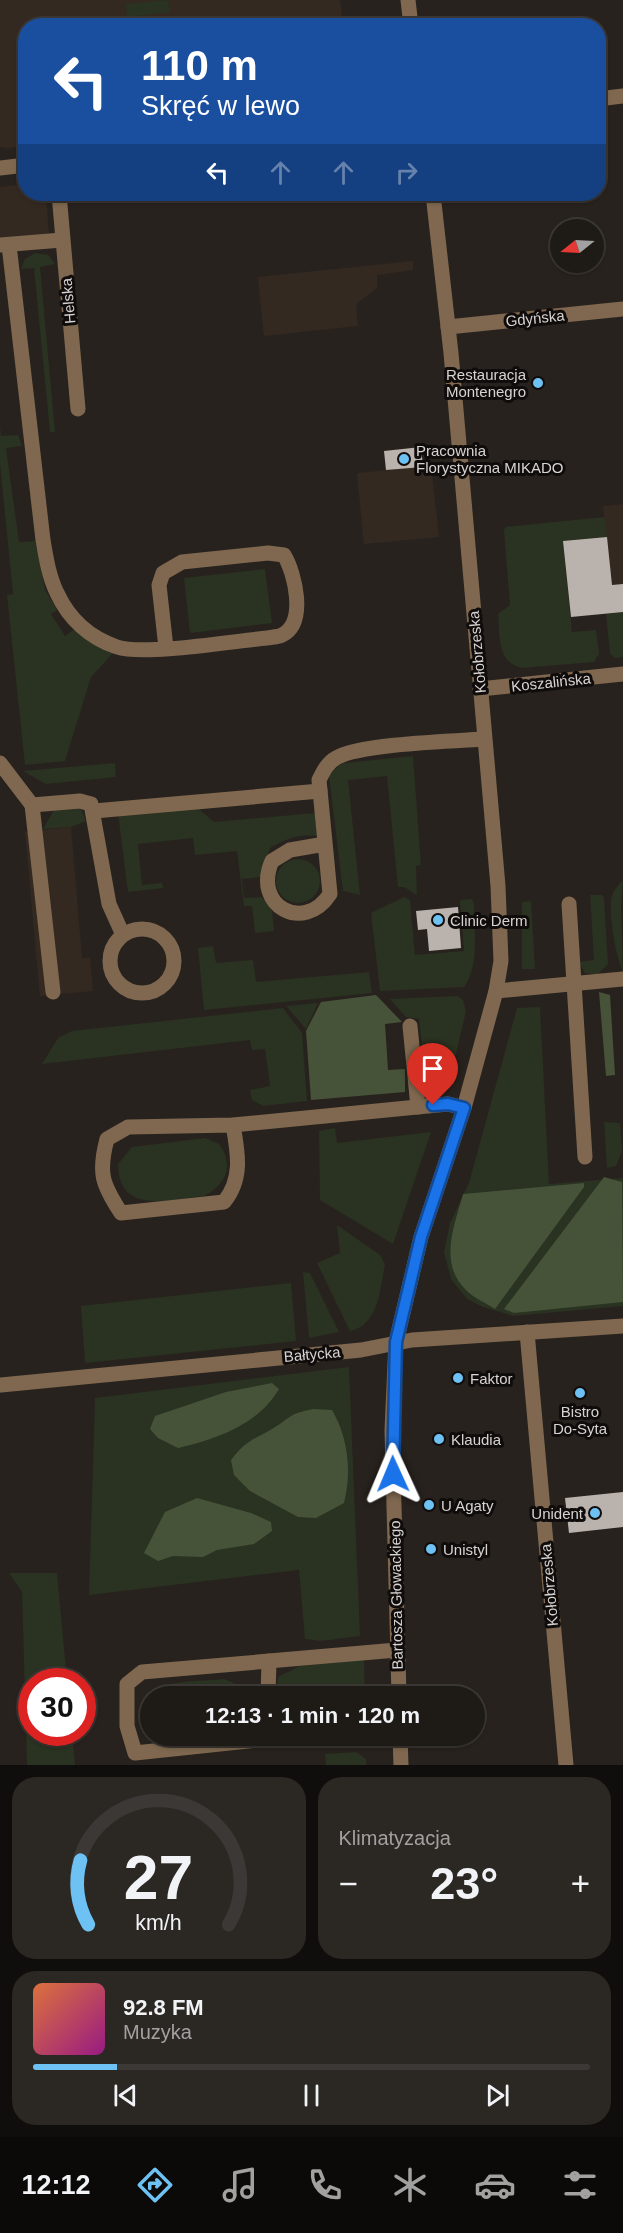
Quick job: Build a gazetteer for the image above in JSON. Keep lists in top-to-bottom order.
{
  "streets": {
    "street": [
      "Helska",
      "Gdyńska",
      "Kołobrzeska",
      "Koszalińska",
      "Bałtycka",
      "Bartosza Głowackiego"
    ]
  },
  "crossings": [
    ["Gdyńska", "Kołobrzeska"],
    ["Kołobrzeska", "Koszalińska"],
    ["Kołobrzeska", "Bałtycka"],
    ["Kołobrzeska", "Bartosza Głowackiego"],
    ["Bałtycka", "Bartosza Głowackiego"]
  ],
  "places": [
    "Restauracja Montenegro",
    "Pracownia Florystyczna MIKADO",
    "Clinic Derm",
    "Faktor",
    "Bistro Do-Syta",
    "Klaudia",
    "U Agaty",
    "Unident",
    "Unistyl"
  ],
  "north": "left",
  "page": {
    "turn": ["110 m", "Skręć w lewo"],
    "limit": "30",
    "trip": "12:13 · 1 min · 120 m",
    "tile": "Klimatyzacja",
    "heat": ["−", "23°", "+"],
    "song": ["92.8 FM", "Muzyka"],
    "tabs": "12:12",
    "gauge": ["27", "km/h"]
  }
}
